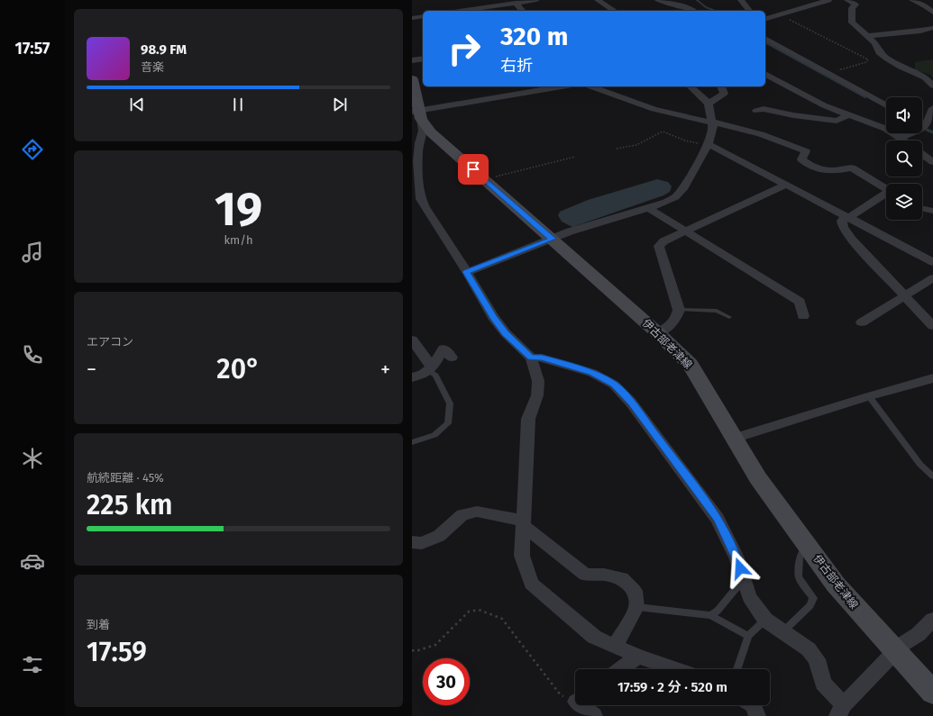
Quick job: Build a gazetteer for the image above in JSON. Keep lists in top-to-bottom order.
{
  "streets": {
    "main road": ["伊古部老津線"]
  },
  "page": {
    "tabs": "17:57",
    "turn": ["320 m", "右折"],
    "song": ["98.9 FM", "音楽"],
    "tile": [
      ["19", "km/h"],
      "エアコン",
      ["航続距離 · 45%", "225 km"],
      ["到着", "17:59"]
    ],
    "heat": ["−", "20°", "+"],
    "limit": "30",
    "trip": "17:59 · 2 分 · 520 m"
  }
}
